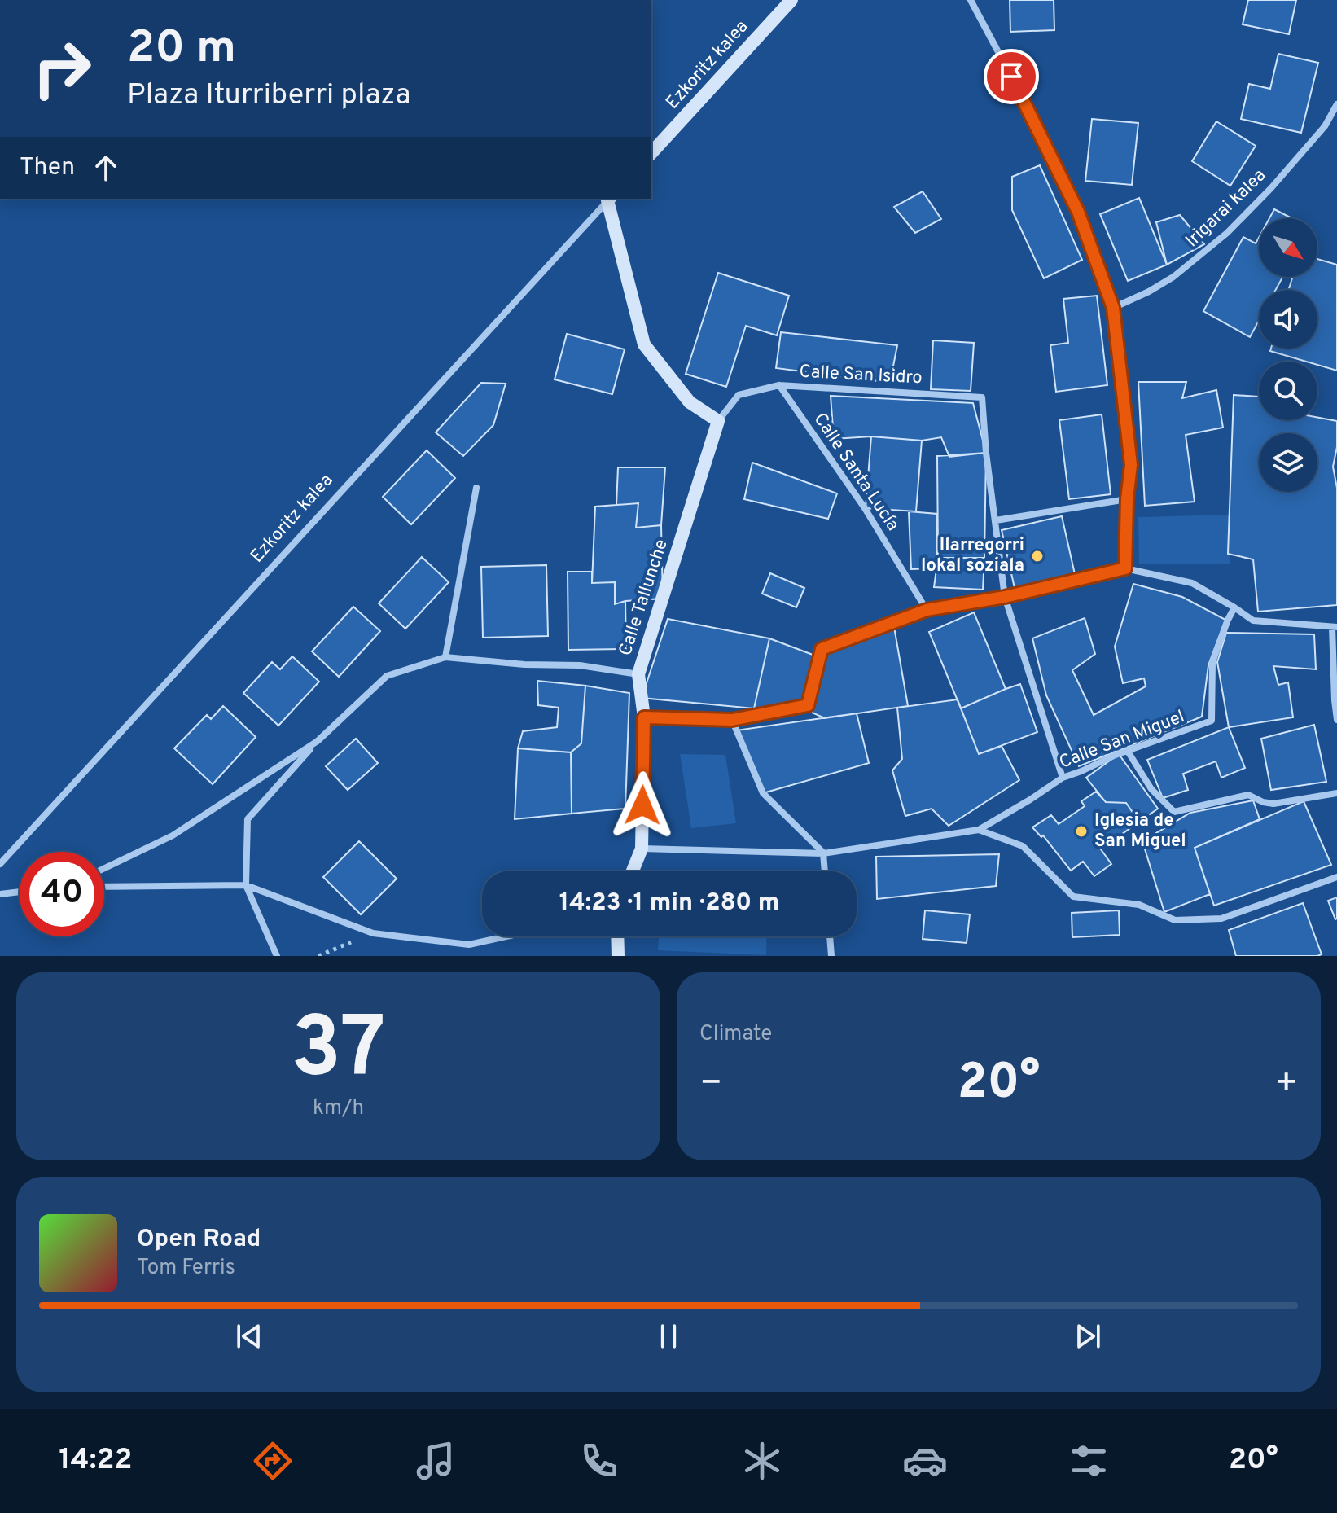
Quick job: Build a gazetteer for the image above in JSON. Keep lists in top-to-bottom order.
{
  "streets": {
    "street": [
      "Ezkoritz kalea",
      "Irigarai kalea",
      "Calle San Isidro",
      "Calle Santa Lucía",
      "Calle Tallunche",
      "Calle San Miguel"
    ]
  },
  "crossings": [
    ["Calle San Isidro", "Calle Santa Lucía"],
    ["Calle San Isidro", "Calle Tallunche"]
  ],
  "places": ["Ilarregorri lokal soziala", "Iglesia de San Miguel"],
  "north": "bottom right",
  "page": {
    "turn": ["20 m", "Plaza Iturriberri plaza"],
    "then": "Then",
    "limit": "40",
    "trip": "14:23 · 1 min · 280 m",
    "tile": [
      ["37", "km/h"],
      "Climate"
    ],
    "heat": ["−", "20°", "+"],
    "song": ["Open Road", "Tom Ferris"],
    "tabs": ["14:22", "20°"]
  }
}
